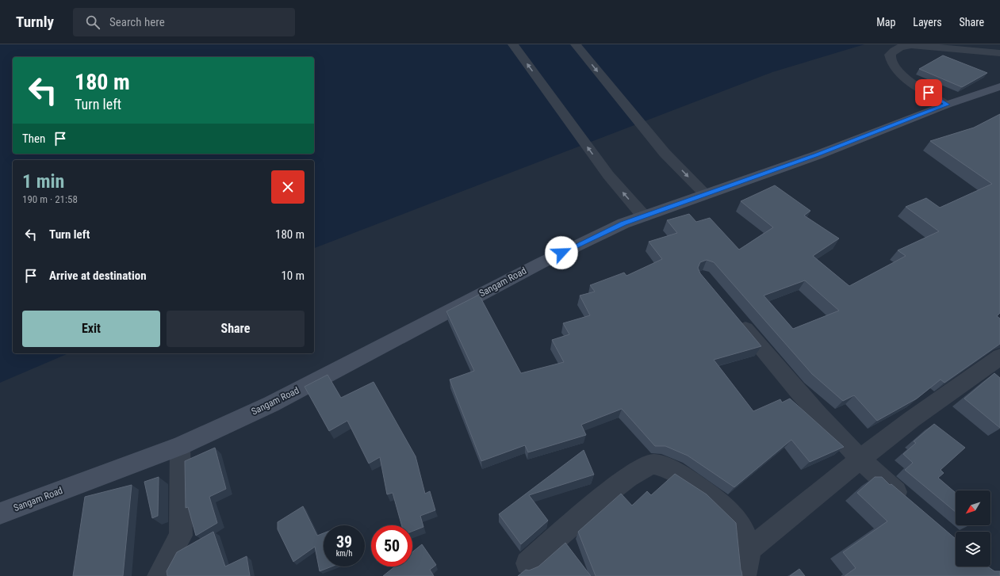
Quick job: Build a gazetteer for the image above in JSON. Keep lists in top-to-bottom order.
{
  "streets": {
    "main road": ["Sangam Road"]
  },
  "north": "bottom left",
  "page": {
    "header": "Turnly",
    "search": "Search here",
    "nav": ["Map", "Layers", "Share"],
    "turn": ["180 m", "Turn left"],
    "then": "Then",
    "heading": ["1 min", "190 m · 21:58"],
    "list": [
      {
        "name": "Turn left",
        "value": "180 m"
      },
      {
        "name": "Arrive at destination",
        "value": "10 m"
      }
    ],
    "buttons": ["Exit", "Share"],
    "speed": "39 km/h",
    "limit": "50"
  }
}
